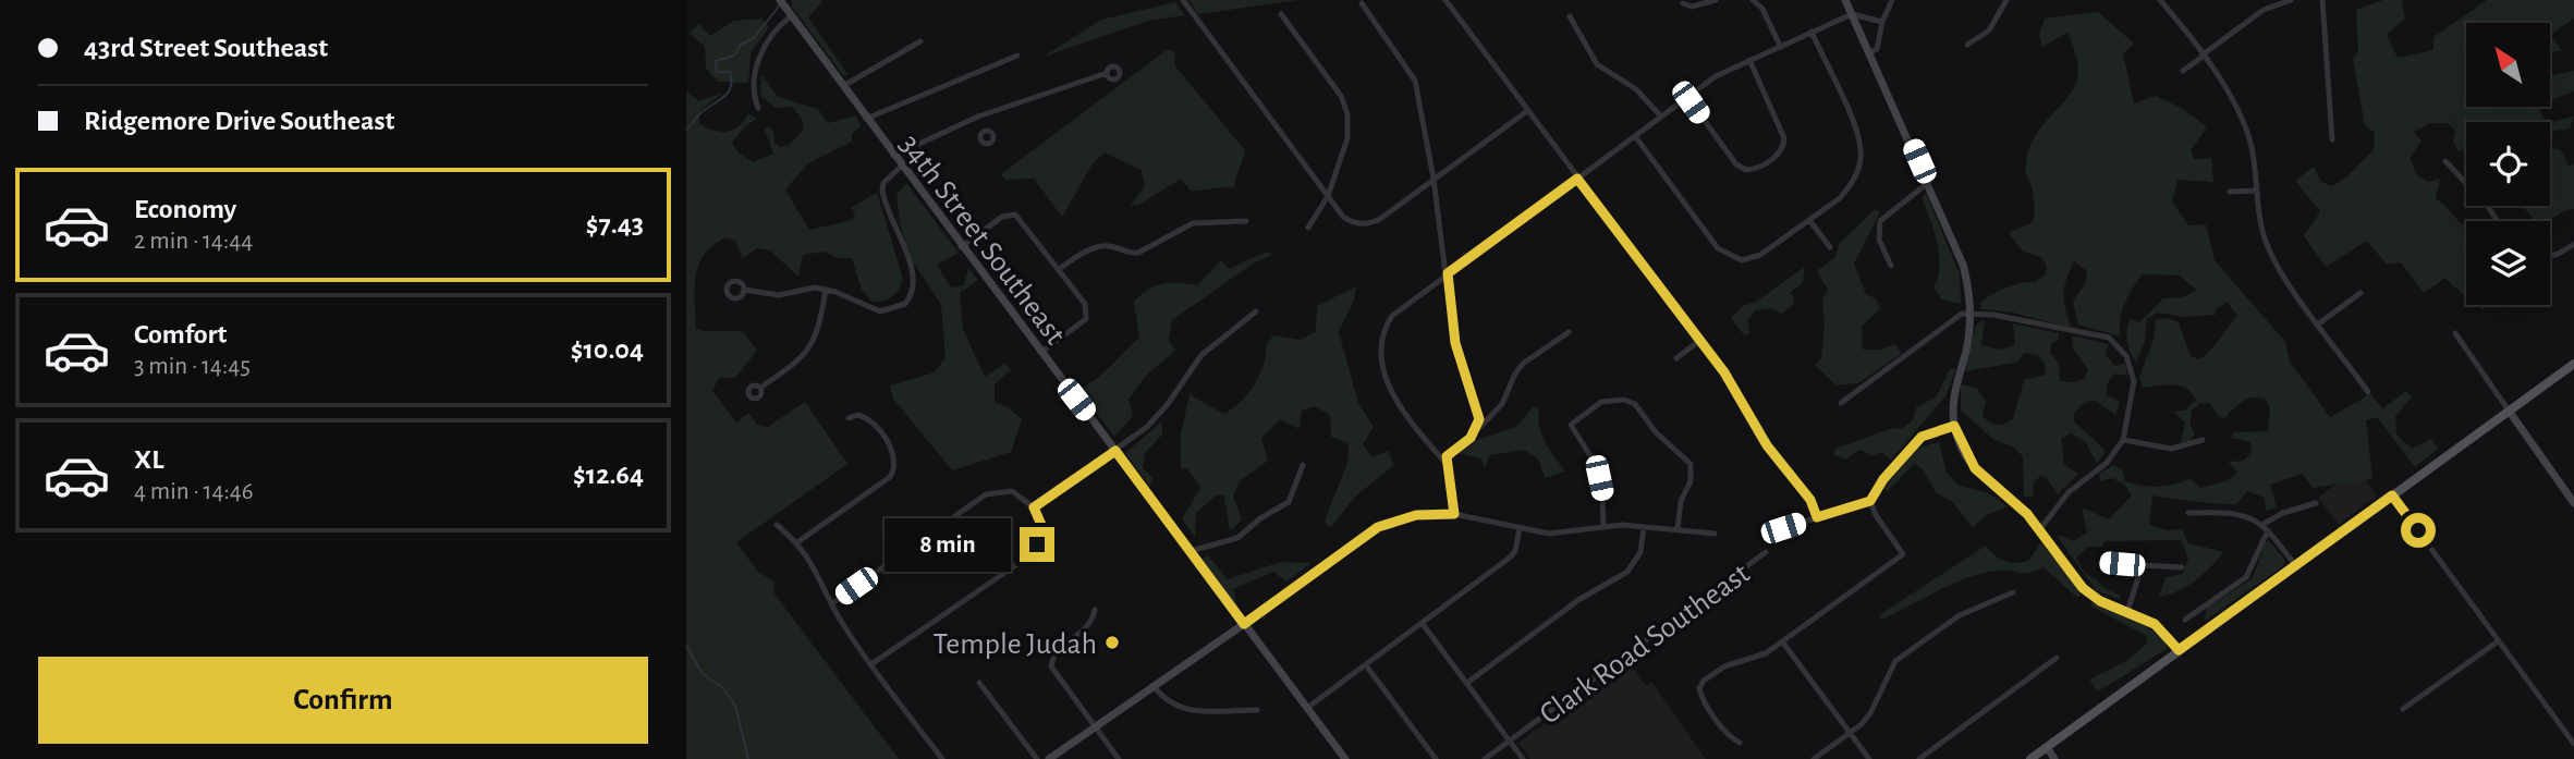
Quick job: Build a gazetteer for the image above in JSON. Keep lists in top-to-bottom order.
{
  "streets": {
    "street": ["34th Street Southeast", "Clark Road Southeast"]
  },
  "places": ["Temple Judah"],
  "north": "top left",
  "page": {
    "banner": ["43rd Street Southeast", "Ridgemore Drive Southeast"],
    "list": [
      {
        "name": "Economy",
        "note": "2 min · 14:44",
        "value": "$7.43"
      },
      {
        "name": "Comfort",
        "note": "3 min · 14:45",
        "value": "$10.04"
      },
      {
        "name": "XL",
        "note": "4 min · 14:46",
        "value": "$12.64"
      }
    ],
    "bubble": "8 min",
    "buttons": "Confirm"
  }
}
